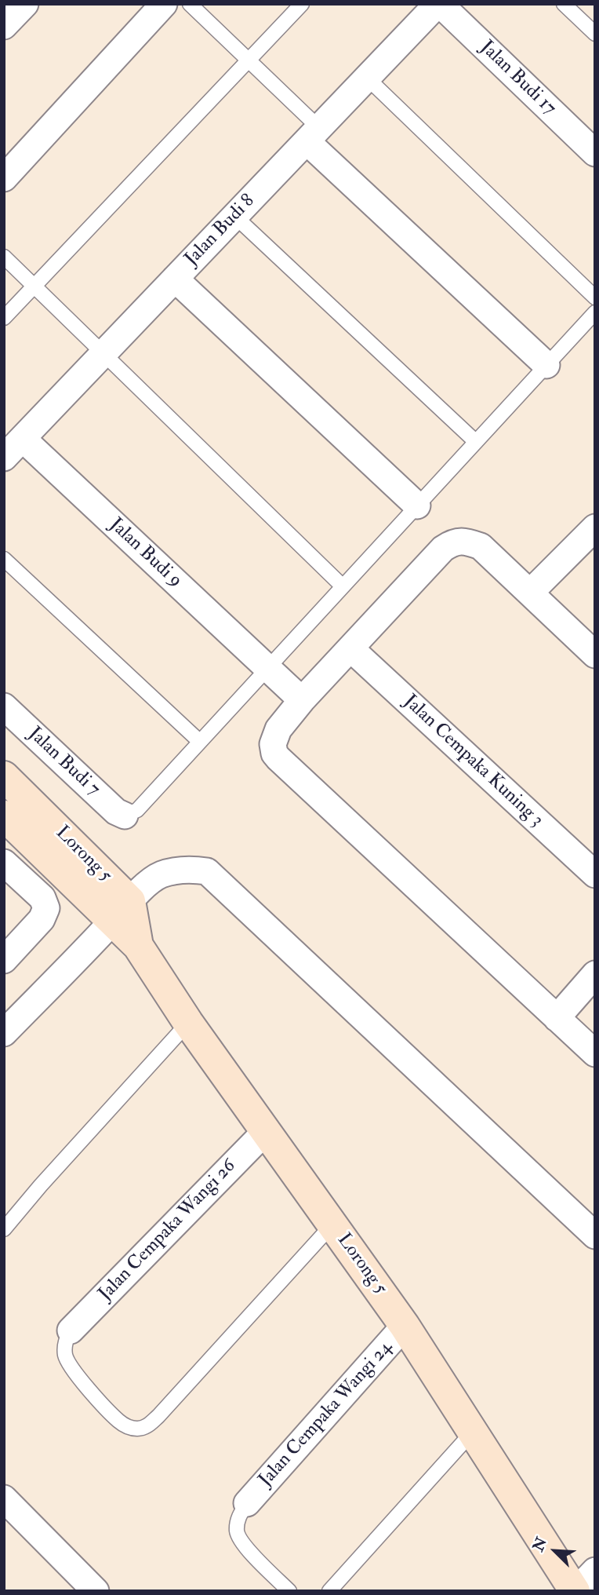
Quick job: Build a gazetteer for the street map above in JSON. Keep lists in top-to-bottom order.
{
  "streets": {
    "street": [
      "Jalan Budi 17",
      "Jalan Budi 8",
      "Jalan Budi 9",
      "Jalan Cempaka Kuning 3",
      "Jalan Budi 7",
      "Lorong 5",
      "Jalan Cempaka Wangi 26",
      "Jalan Cempaka Wangi 24"
    ]
  },
  "crossings": [
    ["Jalan Budi 17", "Jalan Budi 8"],
    ["Jalan Budi 8", "Jalan Budi 9"],
    ["Lorong 5", "Jalan Cempaka Wangi 26"],
    ["Lorong 5", "Jalan Cempaka Wangi 24"]
  ],
  "north": "top left"
}
